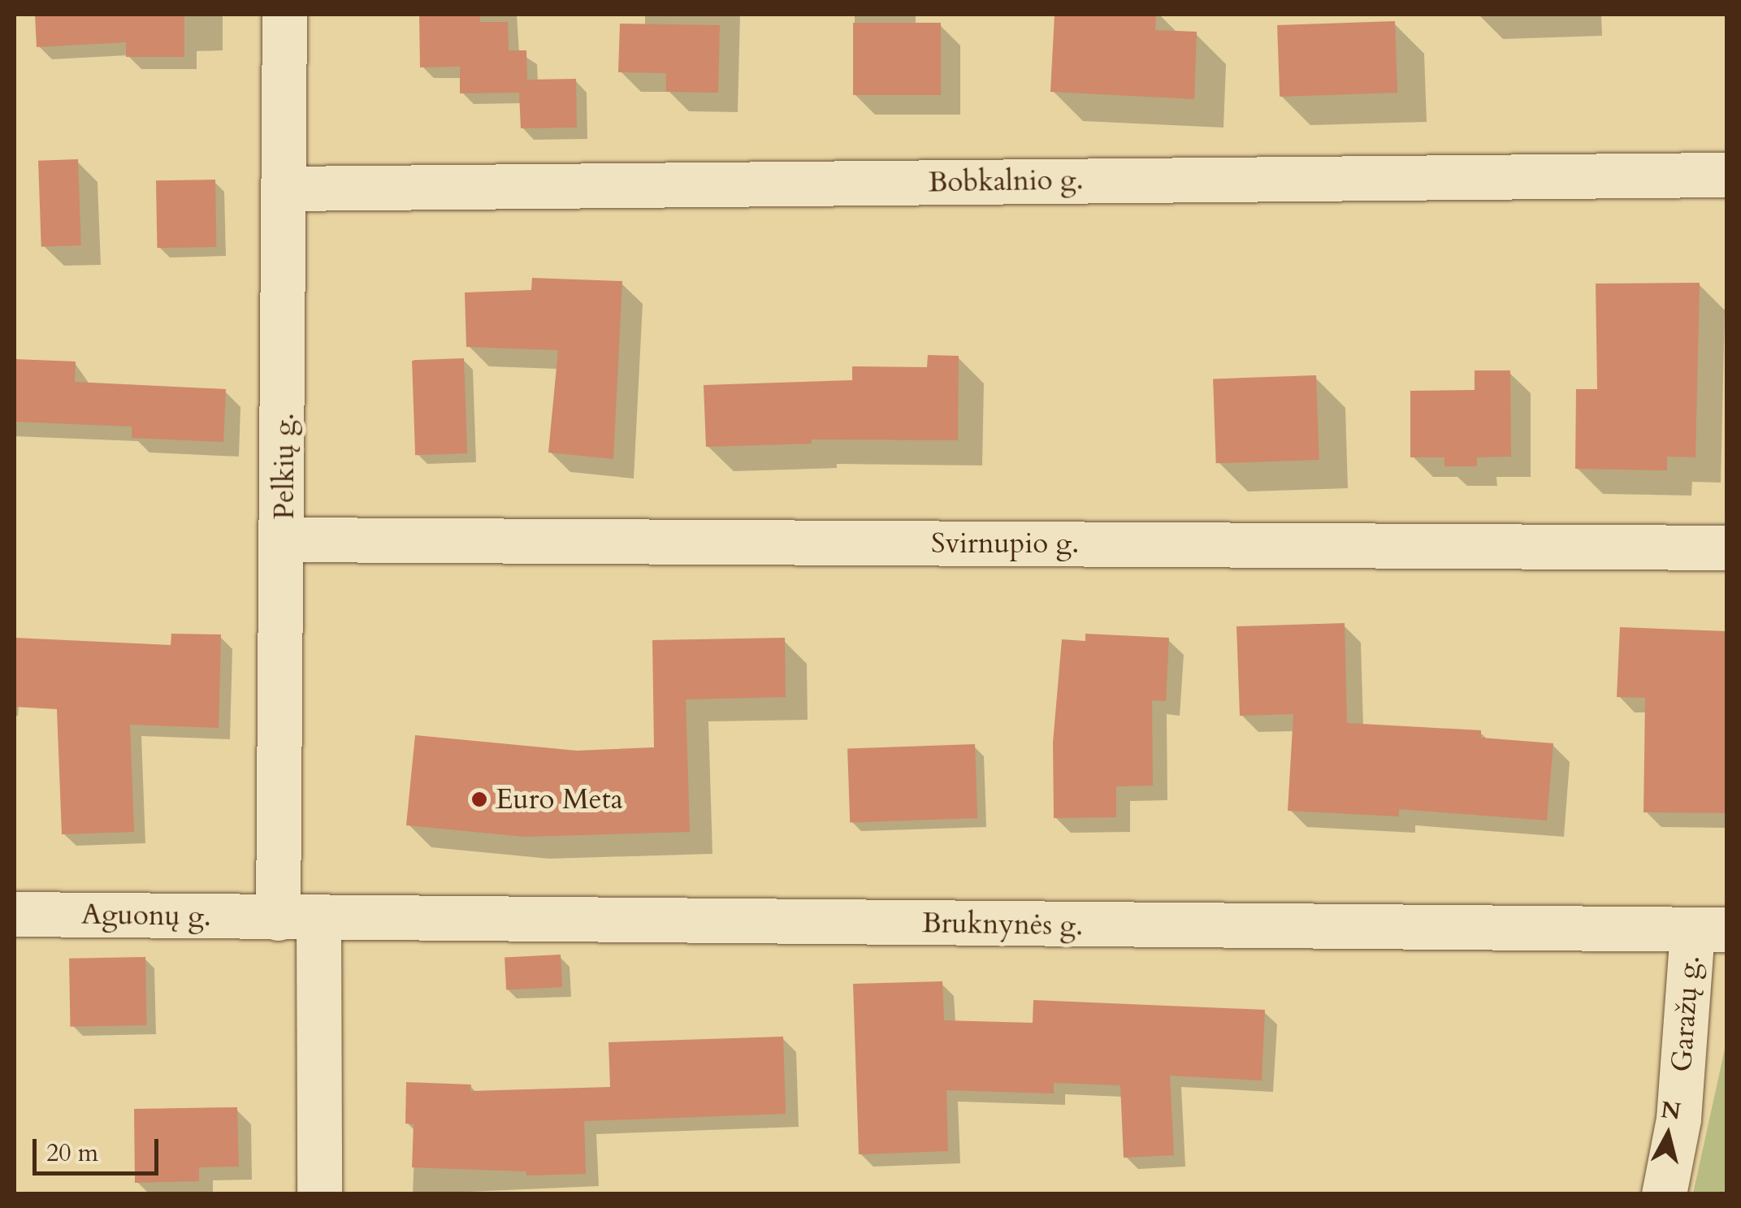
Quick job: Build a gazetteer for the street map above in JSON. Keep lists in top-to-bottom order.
{
  "streets": {
    "street": [
      "Bobkalnio g.",
      "Pelkių g.",
      "Svirnupio g.",
      "Aguonų g.",
      "Bruknynės g.",
      "Garažų g."
    ]
  },
  "crossings": [
    ["Bobkalnio g.", "Pelkių g."],
    ["Pelkių g.", "Svirnupio g."],
    ["Pelkių g.", "Aguonų g."],
    ["Pelkių g.", "Bruknynės g."],
    ["Aguonų g.", "Bruknynės g."],
    ["Bruknynės g.", "Garažų g."]
  ],
  "places": ["Euro Meta"],
  "scale_bar": "20 m",
  "north": "top"
}
